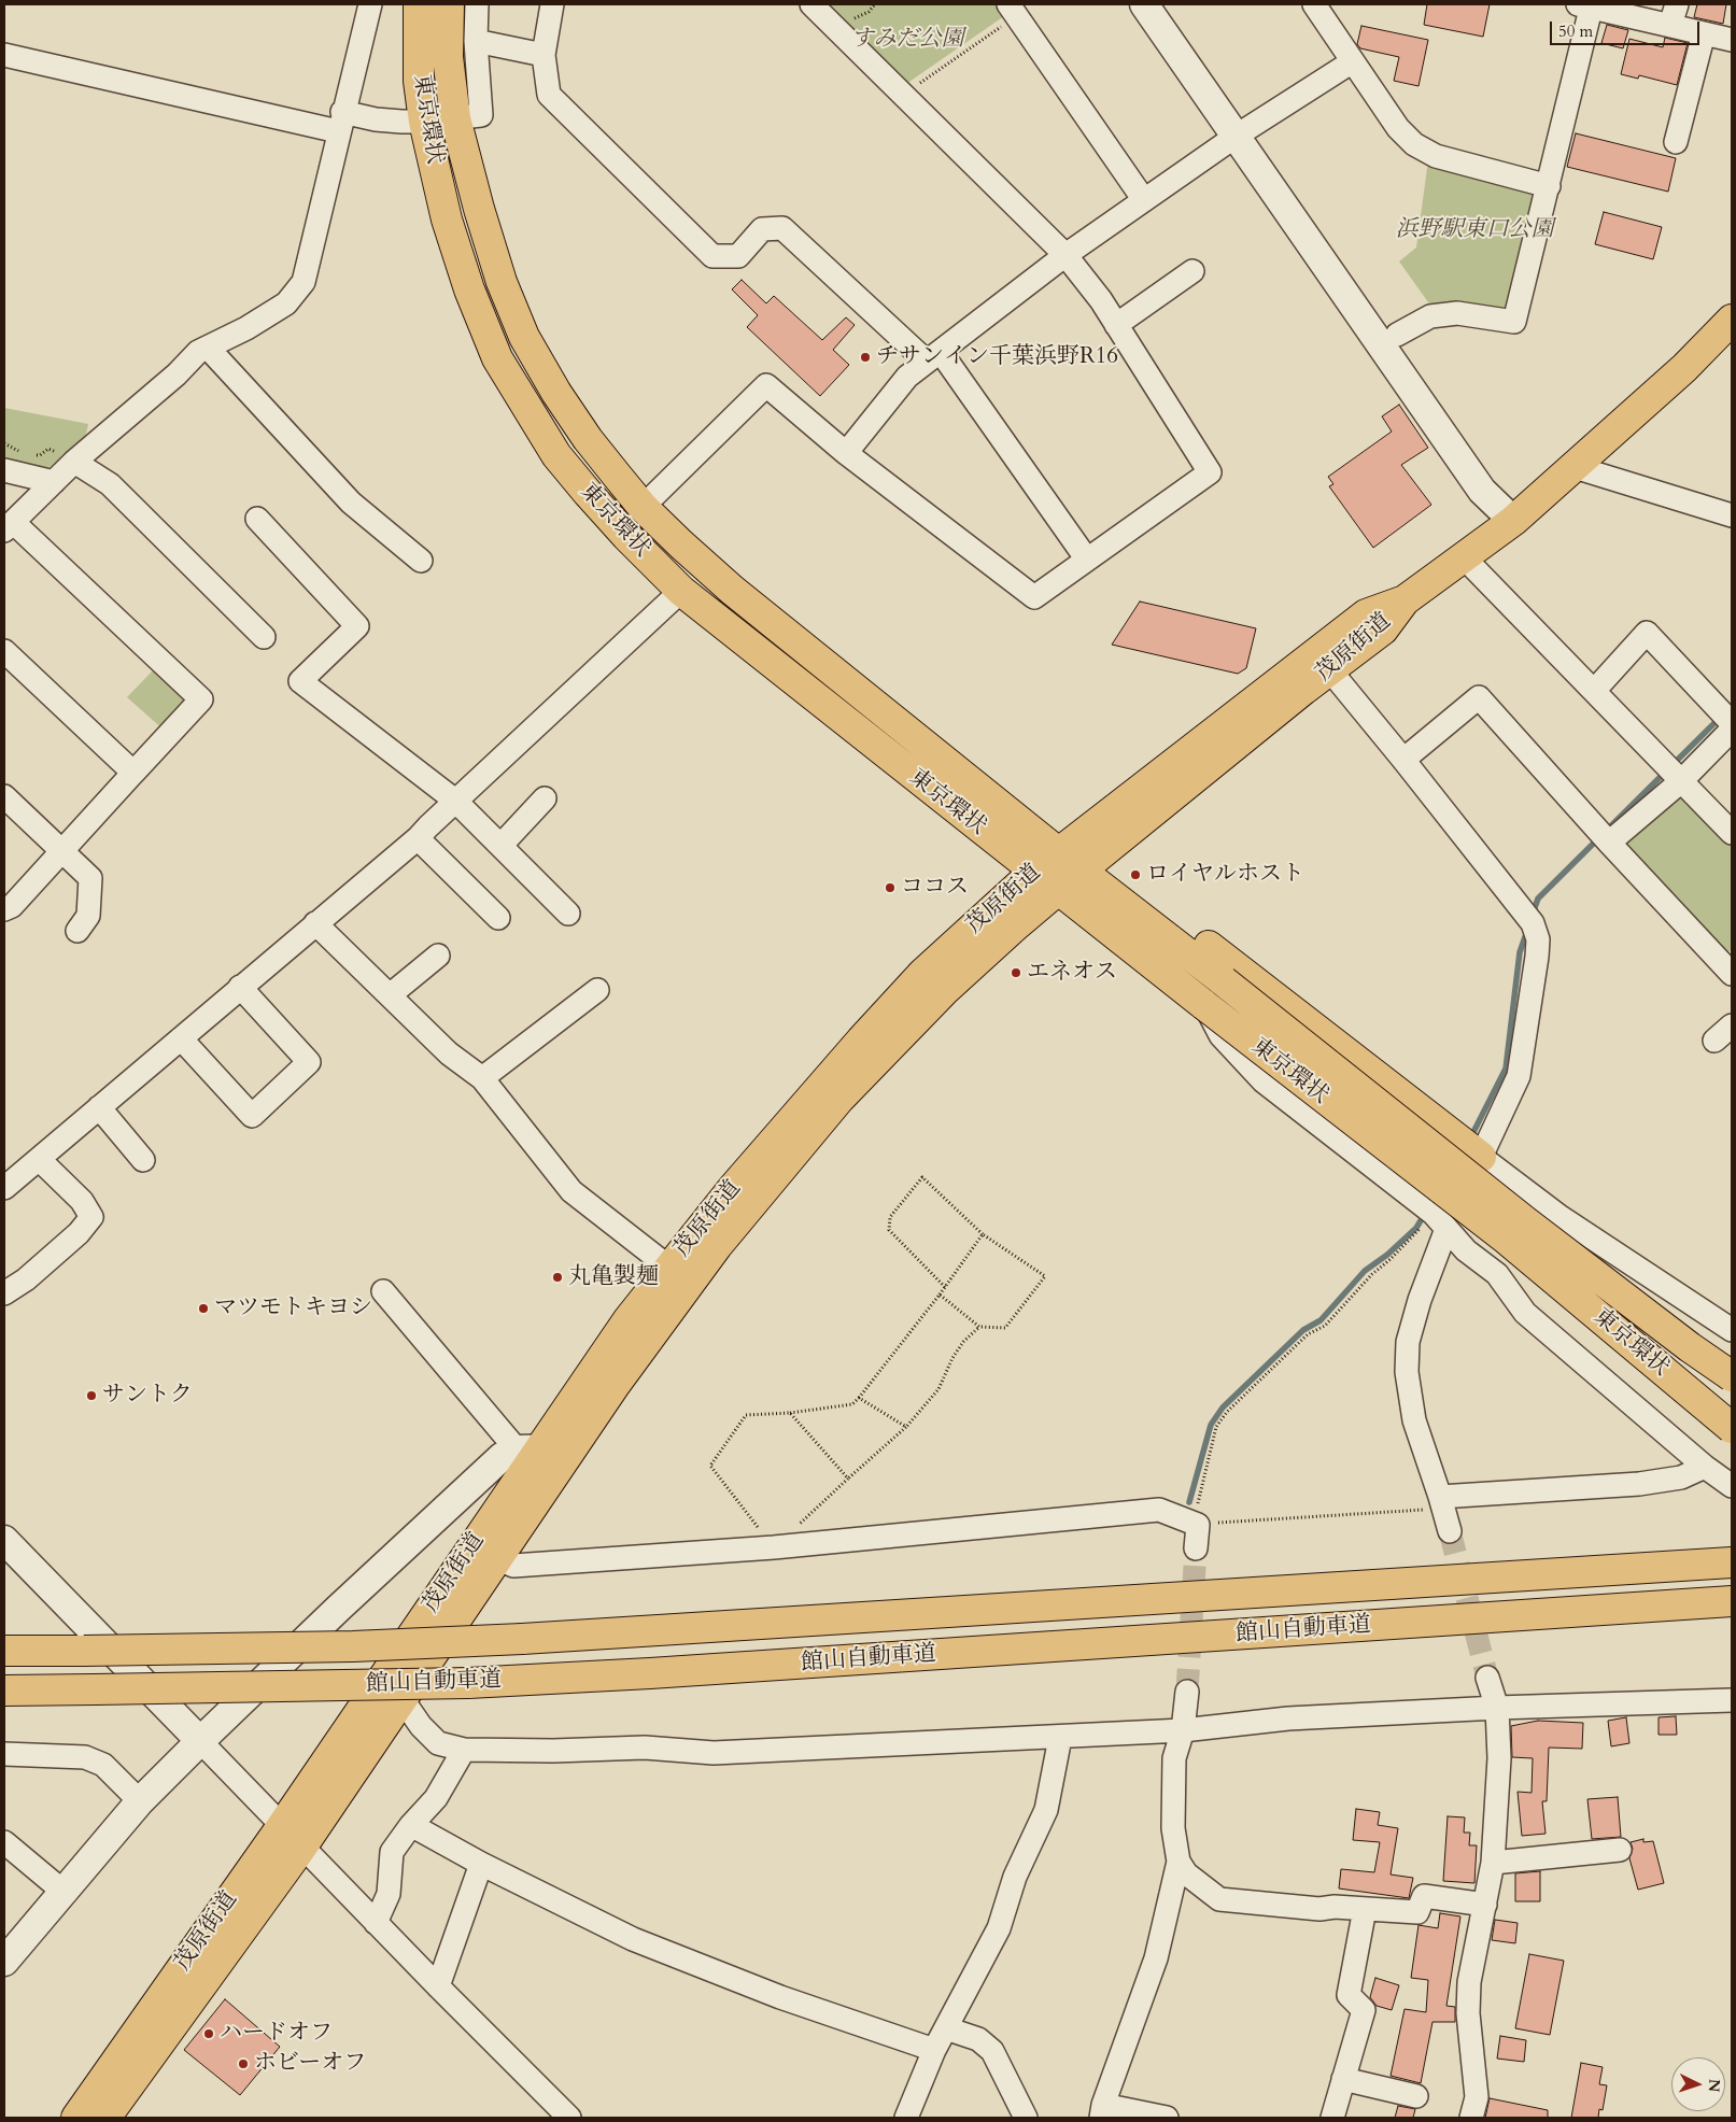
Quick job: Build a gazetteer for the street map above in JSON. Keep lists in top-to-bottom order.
{
  "streets": {
    "main road": ["東京環状", "茂原街道", "館山自動車道"]
  },
  "crossings": [
    ["東京環状", "茂原街道"]
  ],
  "parks": ["すみだ公園", "浜野駅東口公園"],
  "places": [
    "チサンイン千葉浜野R16",
    "ロイヤルホスト",
    "ココス",
    "エネオス",
    "丸亀製麺",
    "マツモトキヨシ",
    "サントク",
    "ハードオフ",
    "ホビーオフ"
  ],
  "scale_bar": "50 m",
  "north": "right"
}
